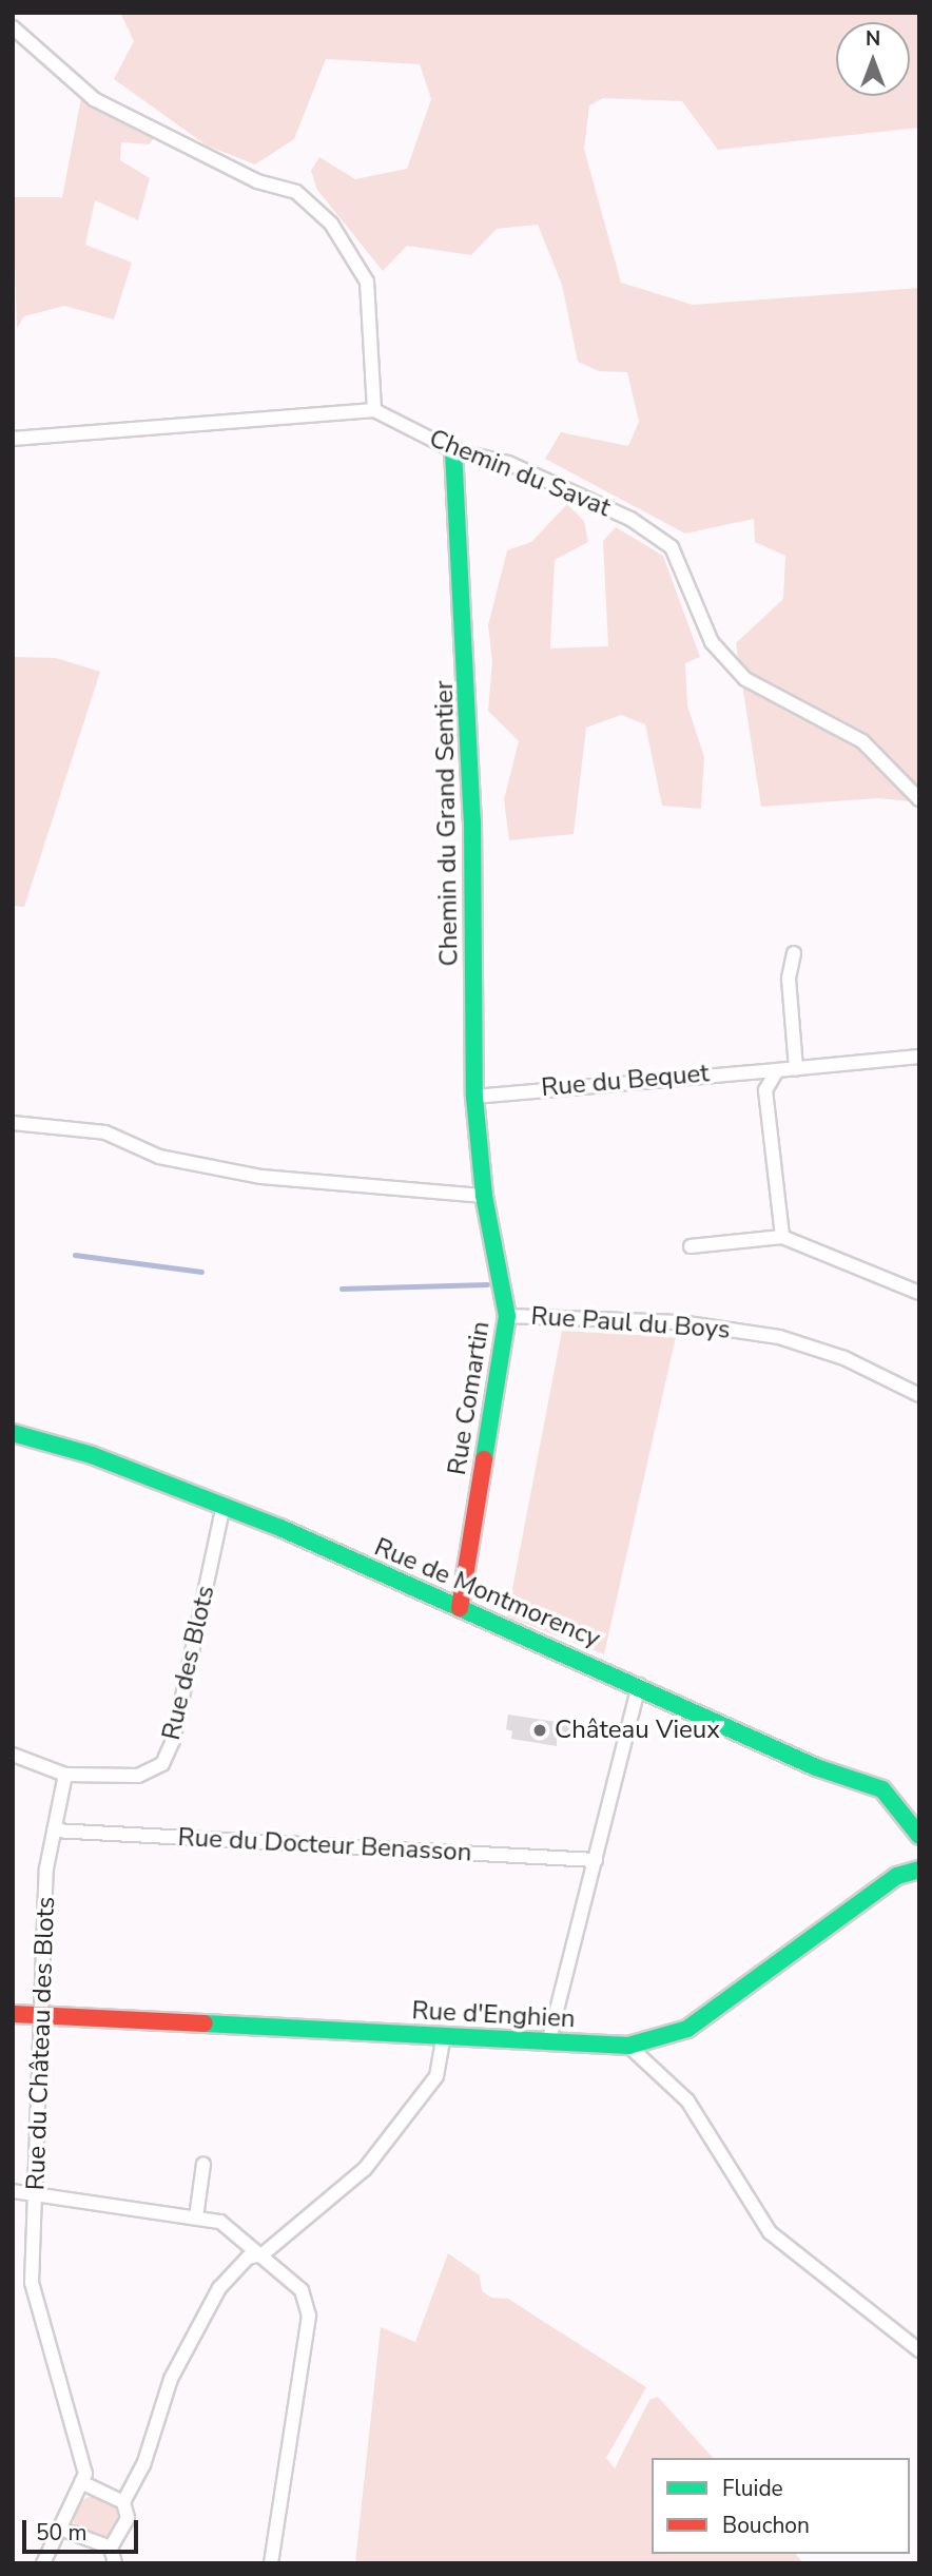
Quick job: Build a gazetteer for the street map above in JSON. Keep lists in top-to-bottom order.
{
  "streets": {
    "street": [
      "Chemin du Savat",
      "Chemin du Grand Sentier",
      "Rue du Bequet",
      "Rue Paul du Boys",
      "Rue Comartin",
      "Rue de Montmorency",
      "Rue des Blots",
      "Rue du Docteur Benasson",
      "Rue d'Enghien",
      "Rue du Château des Blots"
    ]
  },
  "crossings": [
    ["Chemin du Savat", "Chemin du Grand Sentier"],
    ["Chemin du Grand Sentier", "Rue du Bequet"],
    ["Chemin du Grand Sentier", "Rue Comartin"],
    ["Rue Paul du Boys", "Rue Comartin"],
    ["Rue Comartin", "Rue de Montmorency"],
    ["Rue de Montmorency", "Rue des Blots"],
    ["Rue des Blots", "Rue du Château des Blots"],
    ["Rue du Docteur Benasson", "Rue du Château des Blots"],
    ["Rue d'Enghien", "Rue du Château des Blots"]
  ],
  "places": ["Château Vieux"],
  "legend": ["Fluide", "Bouchon"],
  "scale_bar": "50 m",
  "north": "top"
}
